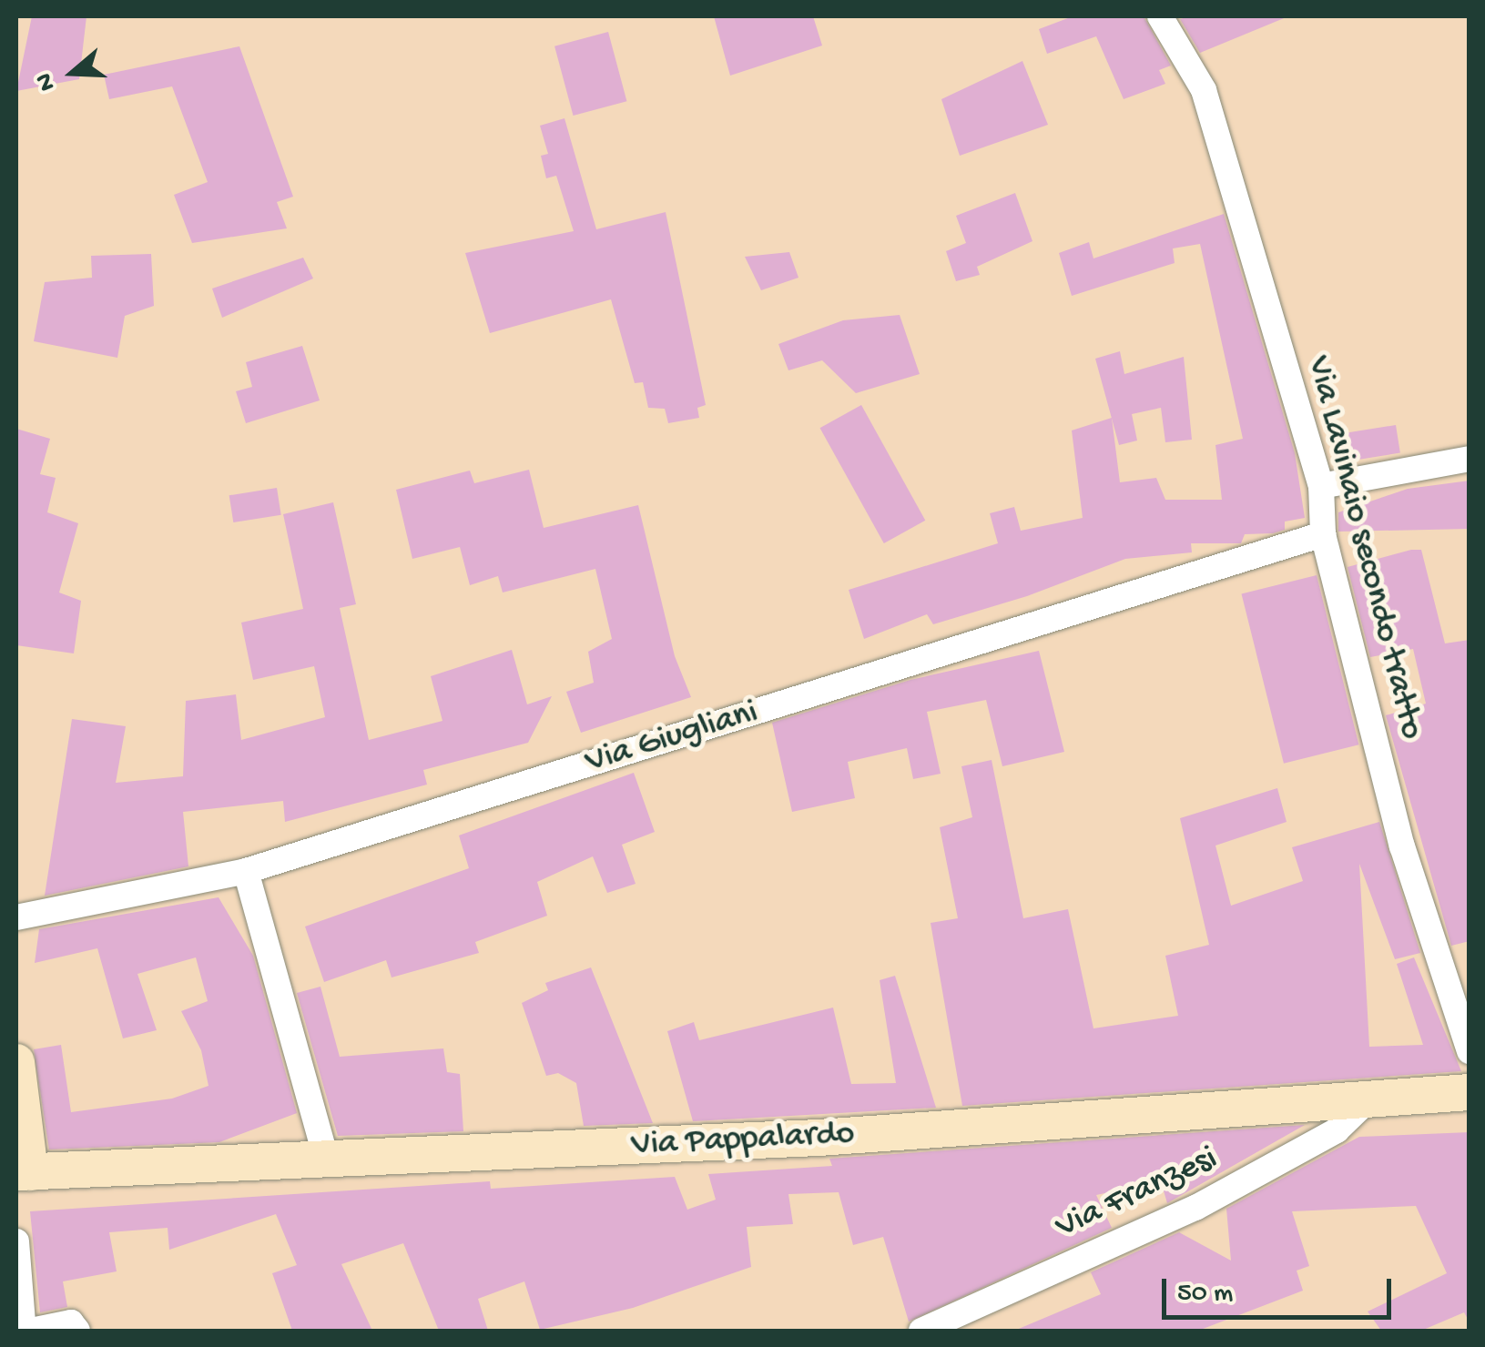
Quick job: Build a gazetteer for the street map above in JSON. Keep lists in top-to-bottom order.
{
  "streets": {
    "main road": ["Via Pappalardo"],
    "street": ["Via Lavinaio secondo tratto", "Via Giugliani", "Via Franzesi"]
  },
  "crossings": [
    ["Via Lavinaio secondo tratto", "Via Giugliani"],
    ["Via Pappalardo", "Via Franzesi"]
  ],
  "scale_bar": "50 m",
  "north": "left"
}
